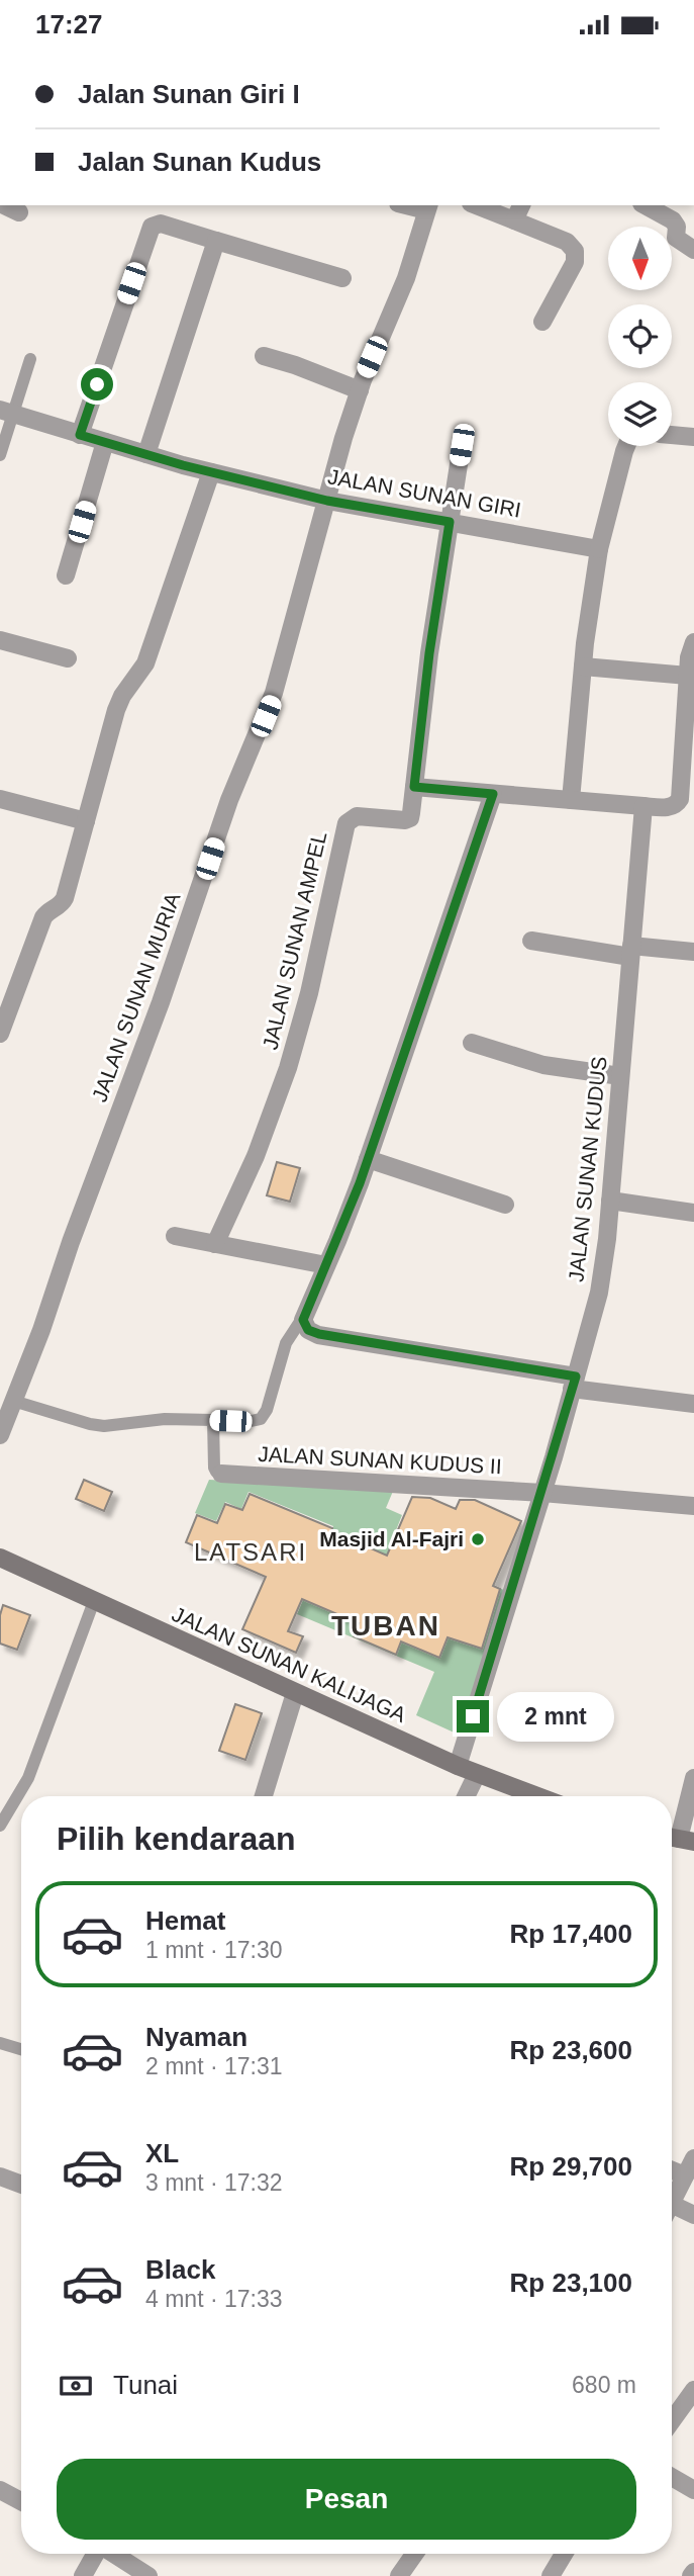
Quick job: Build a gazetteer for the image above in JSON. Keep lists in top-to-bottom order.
{
  "streets": {
    "main road": ["JALAN SUNAN KALIJAGA"],
    "street": [
      "JALAN SUNAN GIRI",
      "JALAN SUNAN AMPEL",
      "JALAN SUNAN MURIA",
      "JALAN SUNAN KUDUS",
      "JALAN SUNAN KUDUS II"
    ]
  },
  "crossings": [
    ["JALAN SUNAN GIRI", "JALAN SUNAN AMPEL"],
    ["JALAN SUNAN GIRI", "JALAN SUNAN MURIA"],
    ["JALAN SUNAN KUDUS", "JALAN SUNAN KUDUS II"],
    ["JALAN SUNAN KUDUS", "JALAN SUNAN KALIJAGA"]
  ],
  "districts": ["LATSARI", "TUBAN"],
  "places": ["Masjid Al-Fajri"],
  "north": "bottom",
  "page": {
    "status": "17:27",
    "banner": ["Jalan Sunan Giri I", "Jalan Sunan Kudus"],
    "bubble": "2 mnt",
    "heading": "Pilih kendaraan",
    "list": [
      {
        "name": "Hemat",
        "note": "1 mnt · 17:30",
        "value": "Rp 17,400"
      },
      {
        "name": "Nyaman",
        "note": "2 mnt · 17:31",
        "value": "Rp 23,600"
      },
      {
        "name": "XL",
        "note": "3 mnt · 17:32",
        "value": "Rp 29,700"
      },
      {
        "name": "Black",
        "note": "4 mnt · 17:33",
        "value": "Rp 23,100"
      }
    ],
    "pay": ["Tunai", "680 m"],
    "buttons": "Pesan"
  }
}
